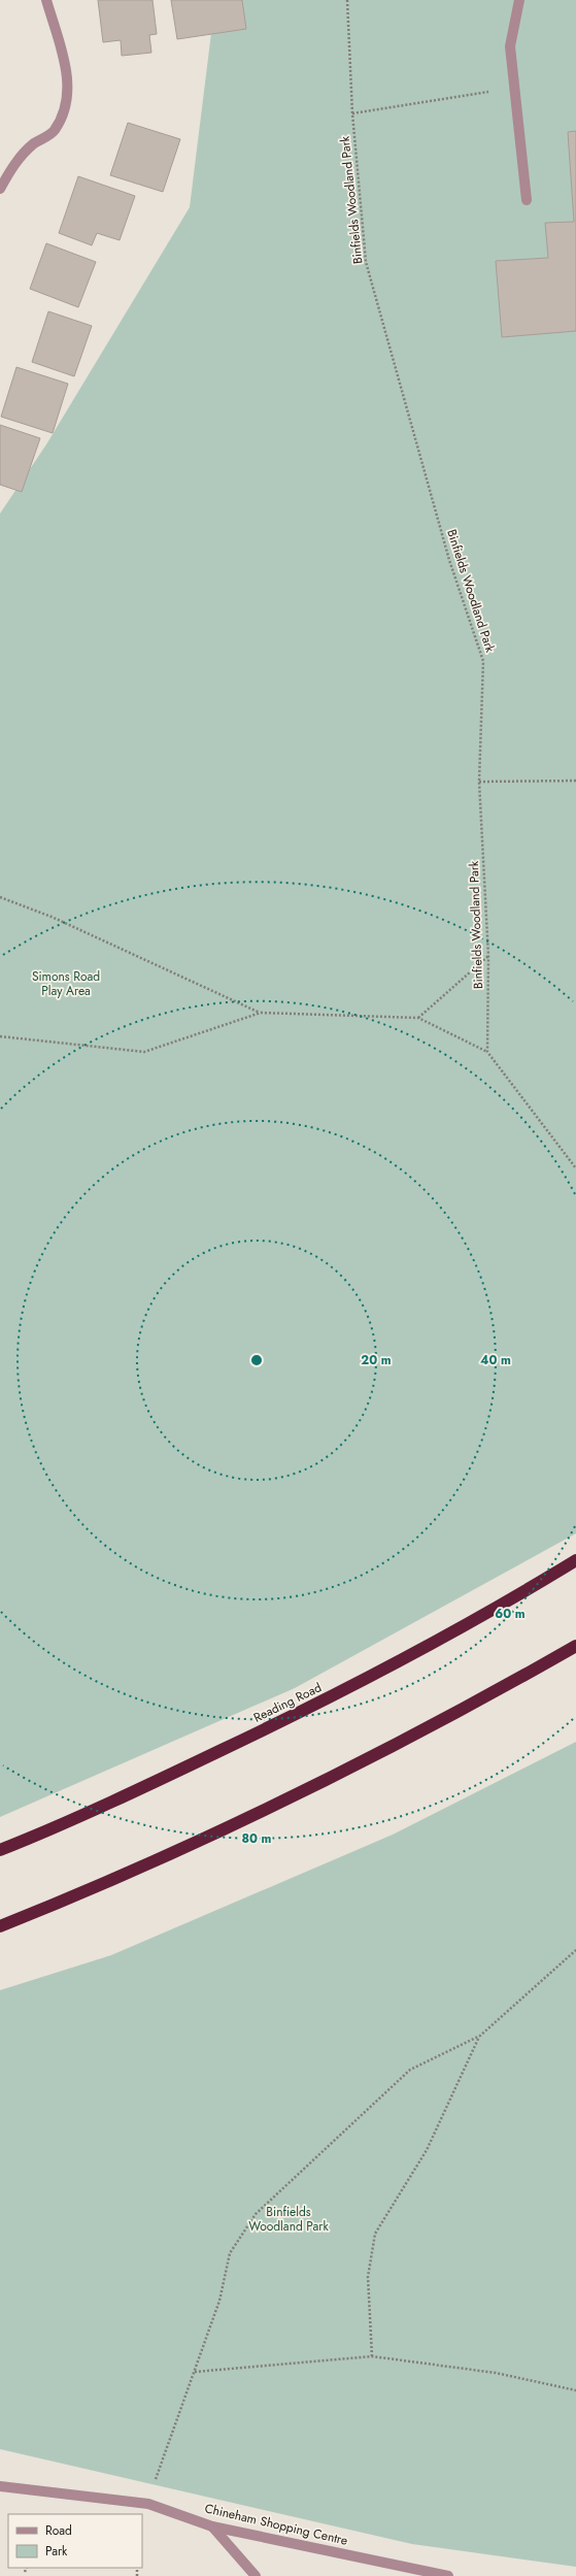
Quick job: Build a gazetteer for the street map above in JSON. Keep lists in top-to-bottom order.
{
  "streets": {
    "highway": ["Reading Road"],
    "street": ["Chineham Shopping Centre"],
    "path": ["Binfields Woodland Park"]
  },
  "parks": ["Simons Road Play Area", "Binfields Woodland Park"],
  "legend": ["Road", "Park"],
  "rings": [
    "20 m",
    "40 m",
    "60 m",
    "80 m"
  ]
}
